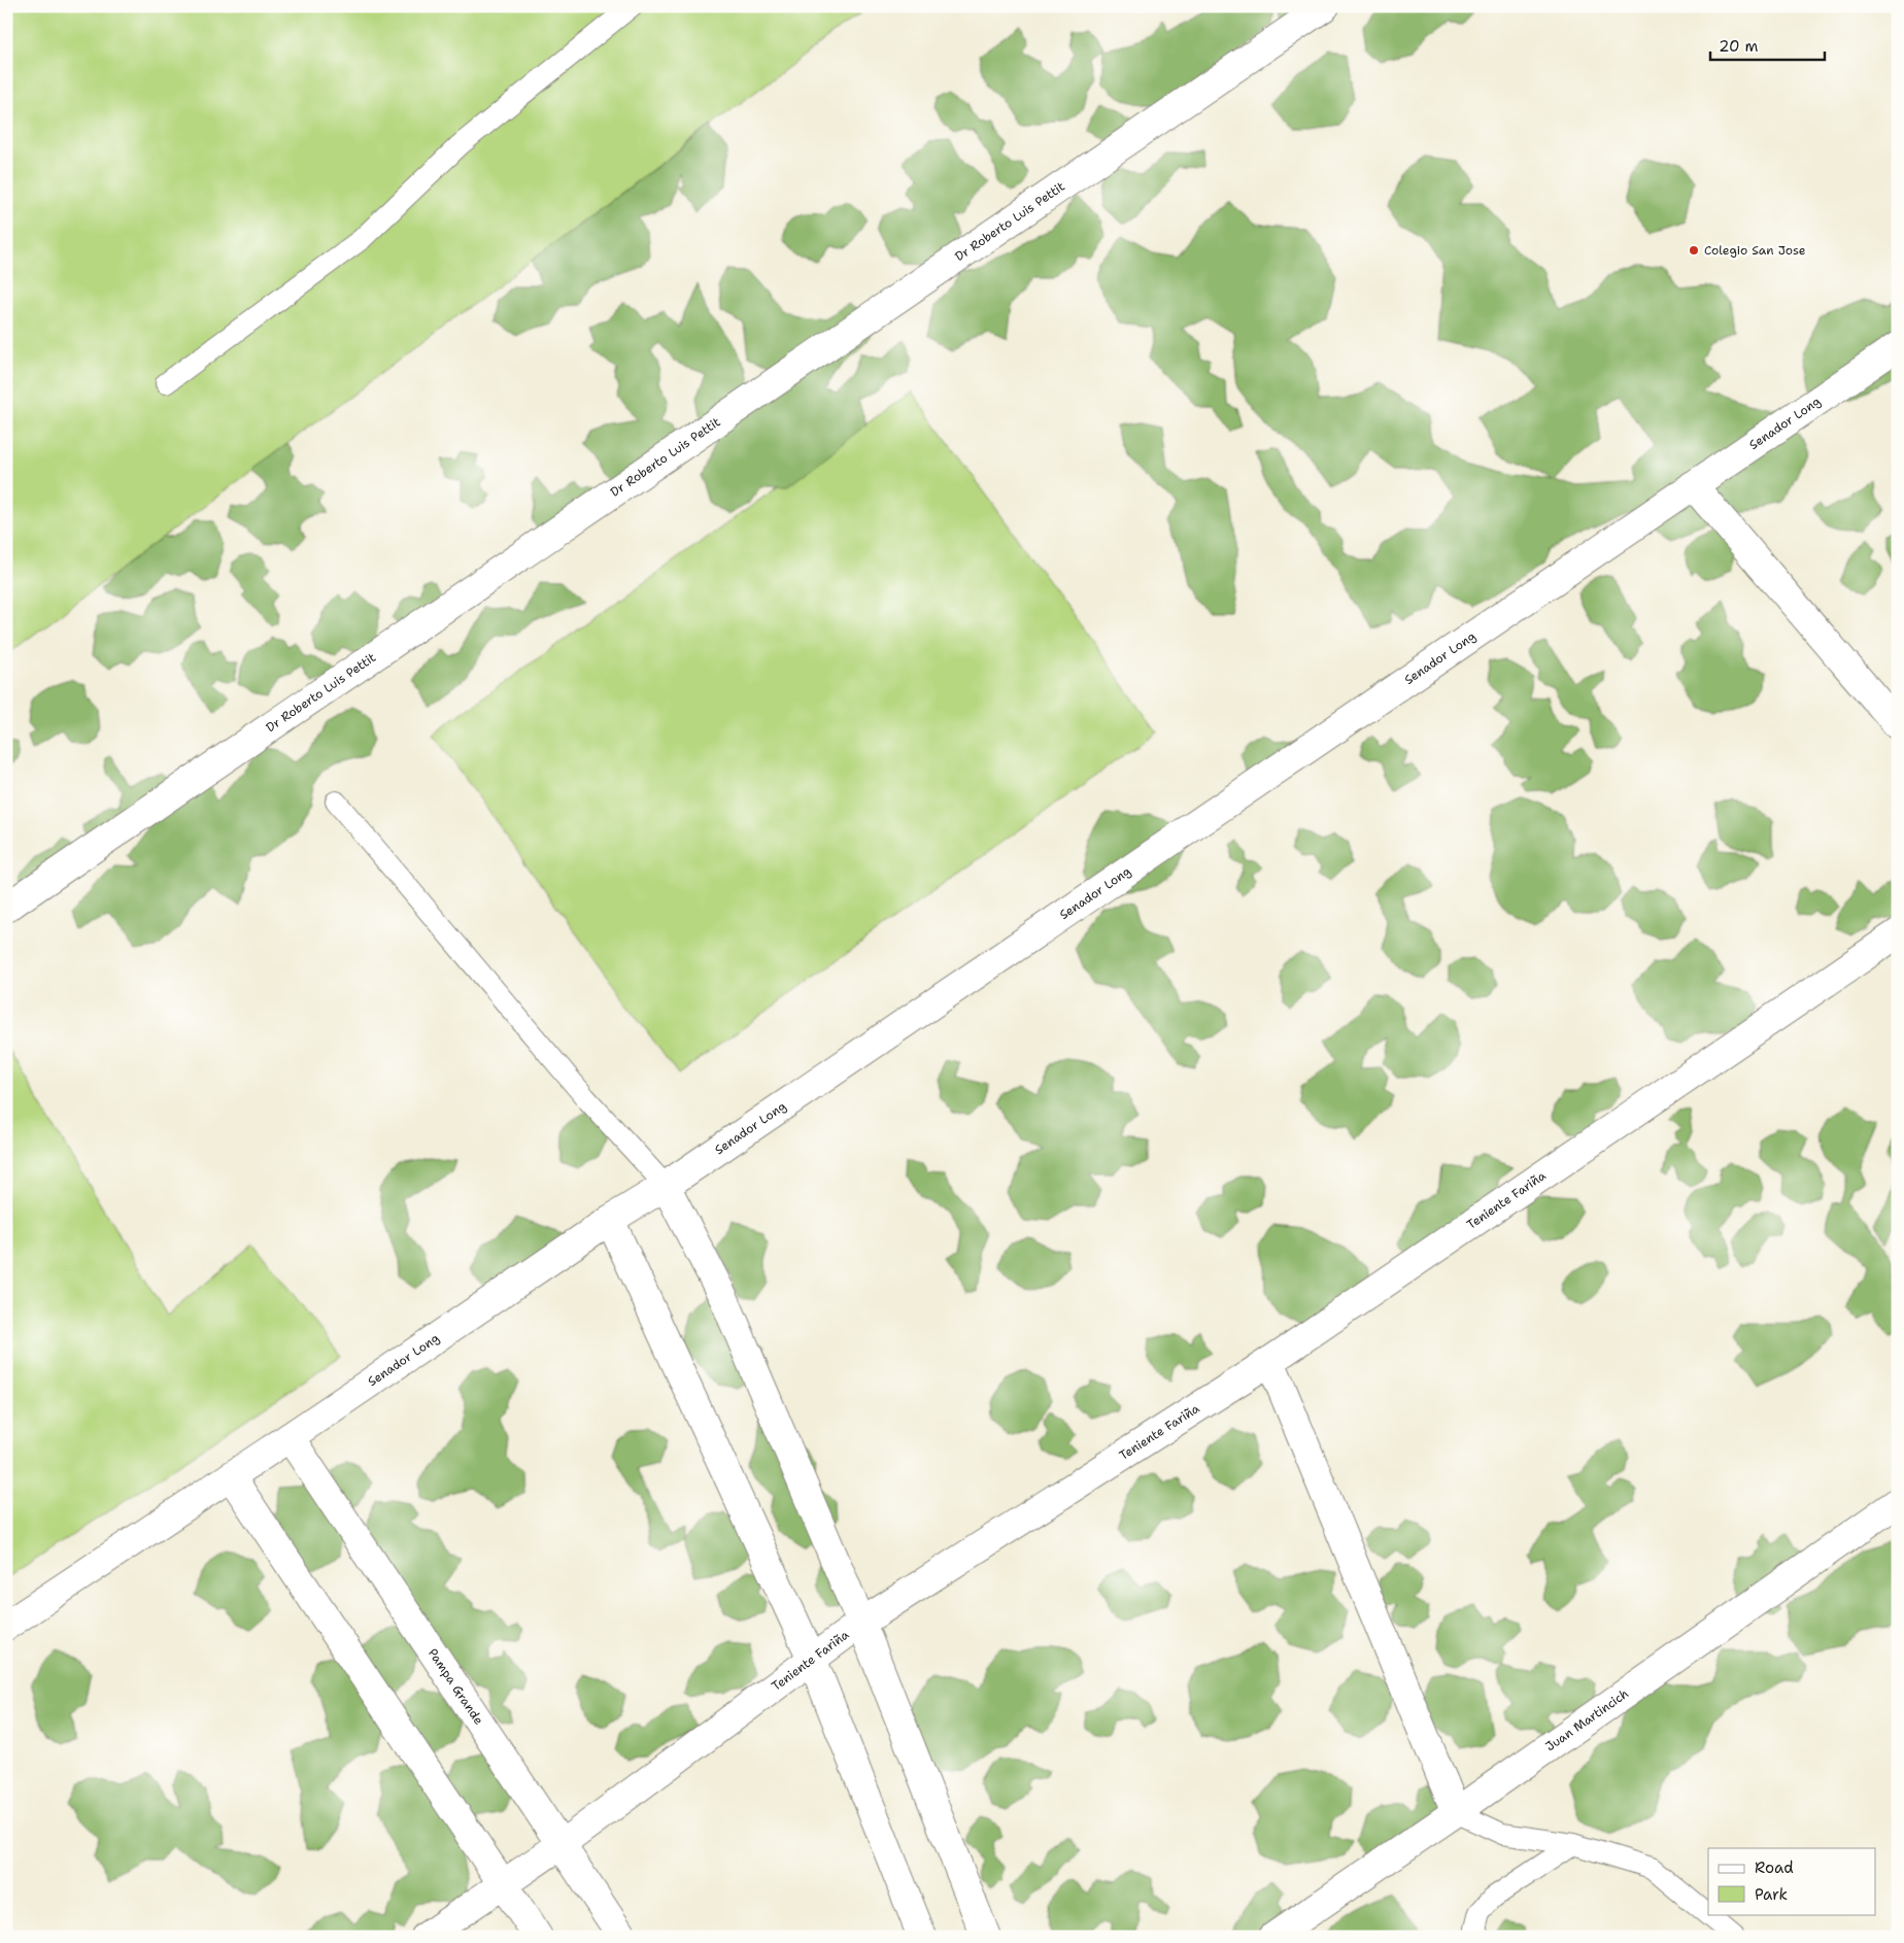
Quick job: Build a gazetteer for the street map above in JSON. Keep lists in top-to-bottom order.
{
  "streets": {
    "street": [
      "Dr Roberto Luis Pettit",
      "Senador Long",
      "Teniente Fariña",
      "Pampa Grande",
      "Juan Martincich"
    ]
  },
  "crossings": [
    ["Senador Long", "Pampa Grande"],
    ["Teniente Fariña", "Pampa Grande"]
  ],
  "places": ["Colegio San Jose"],
  "legend": ["Road", "Park"],
  "scale_bar": "20 m"
}
